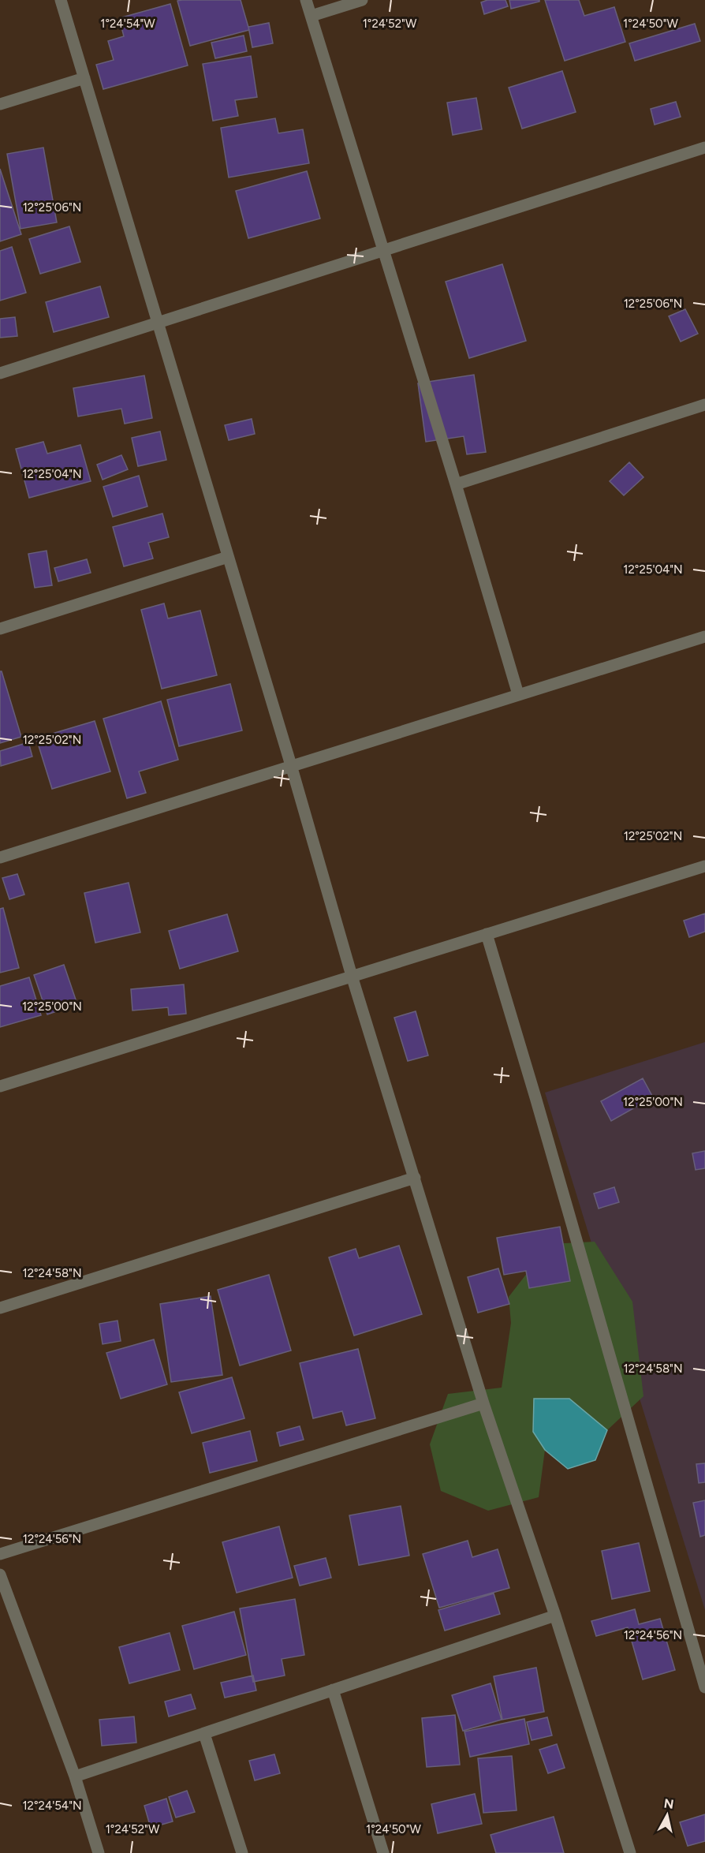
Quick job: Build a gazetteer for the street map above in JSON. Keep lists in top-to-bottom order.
{
  "north": "top",
  "coordinates": [
    "1°24'54\"W",
    "1°24'52\"W",
    "1°24'50\"W",
    "12°25'06\"N",
    "12°25'04\"N",
    "12°25'02\"N",
    "12°25'00\"N",
    "12°24'58\"N",
    "12°24'56\"N",
    "12°24'54\"N"
  ]
}
